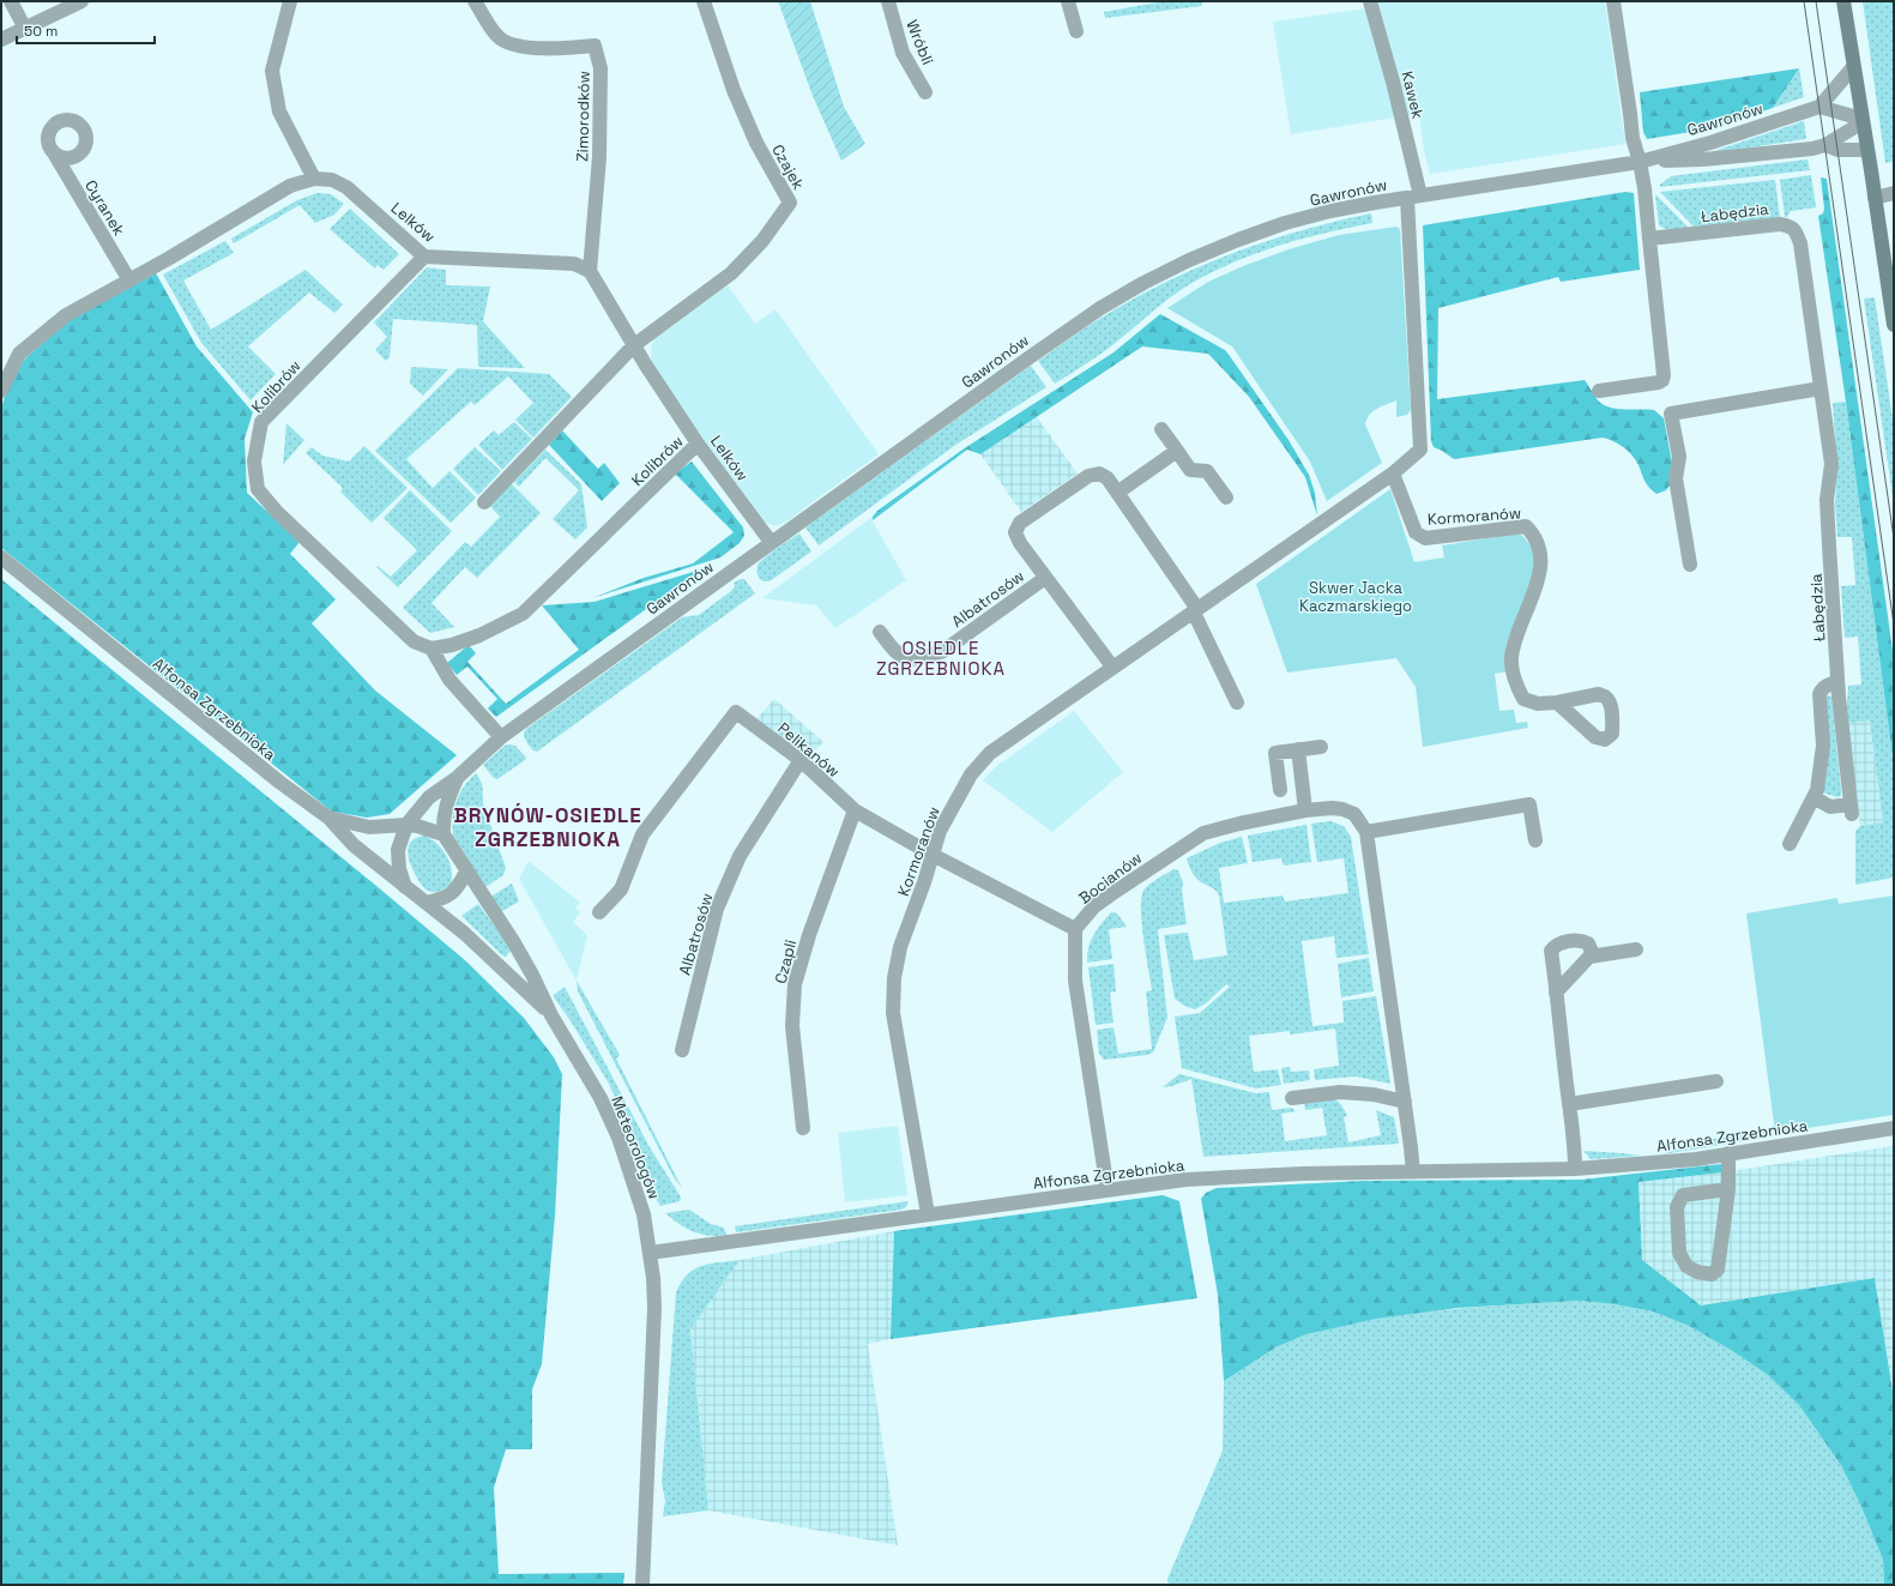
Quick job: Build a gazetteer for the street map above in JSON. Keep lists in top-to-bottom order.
{
  "streets": {
    "street": [
      "Wróbli",
      "Kawek",
      "Zimorodków",
      "Gawronów",
      "Czajek",
      "Cyranek",
      "Łabędzia",
      "Lelków",
      "Kolibrów",
      "Kormoranów",
      "Albatrosów",
      "Alfonsa Zgrzebnioka",
      "Pelikanów",
      "Bocianów",
      "Czapli",
      "Meteorologów"
    ]
  },
  "crossings": [
    ["Kawek", "Gawronów"],
    ["Kawek", "Kormoranów"],
    ["Zimorodków", "Lelków"],
    ["Gawronów", "Lelków"],
    ["Gawronów", "Kormoranów"],
    ["Gawronów", "Alfonsa Zgrzebnioka"],
    ["Gawronów", "Meteorologów"],
    ["Czajek", "Lelków"],
    ["Cyranek", "Lelków"],
    ["Lelków", "Kolibrów"],
    ["Kormoranów", "Albatrosów"],
    ["Kormoranów", "Alfonsa Zgrzebnioka"],
    ["Kormoranów", "Pelikanów"],
    ["Albatrosów", "Pelikanów"],
    ["Alfonsa Zgrzebnioka", "Bocianów"],
    ["Alfonsa Zgrzebnioka", "Meteorologów"],
    ["Pelikanów", "Bocianów"],
    ["Pelikanów", "Czapli"]
  ],
  "districts": ["OSIEDLE ZGRZEBNIOKA", "BRYNÓW-OSIEDLE ZGRZEBNIOKA"],
  "parks": ["Skwer Jacka Kaczmarskiego"],
  "scale_bar": "50 m"
}
